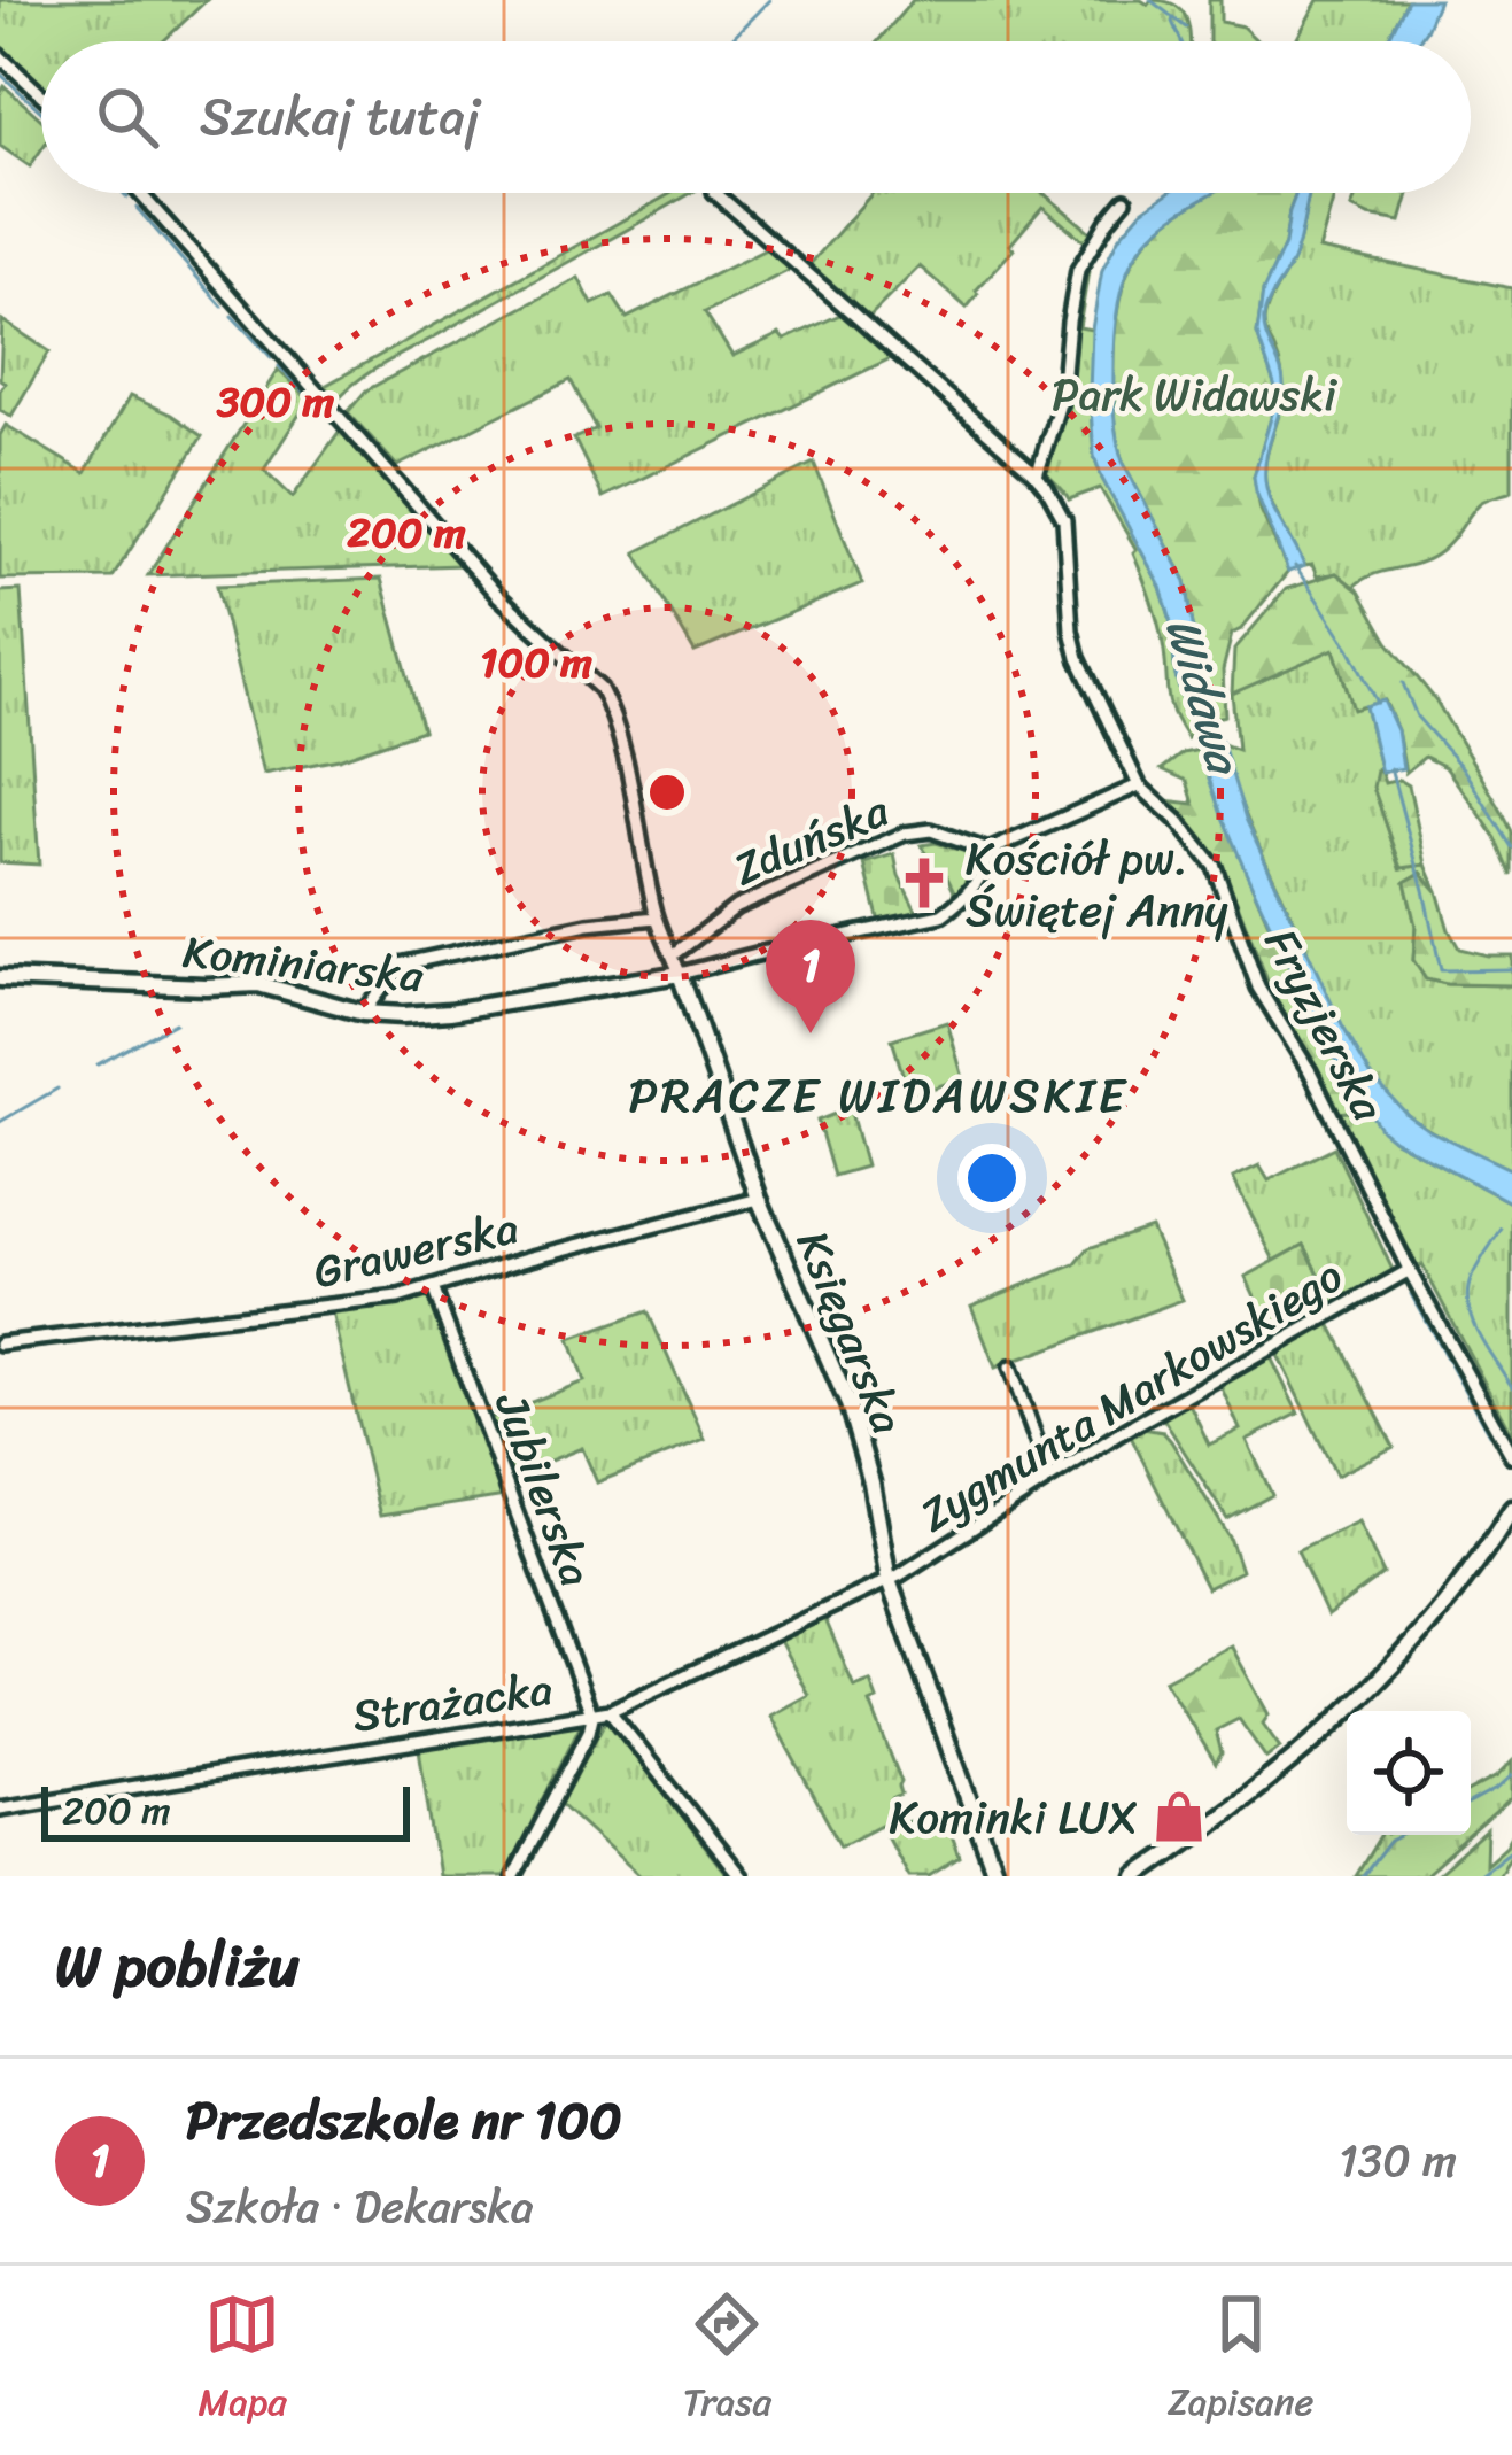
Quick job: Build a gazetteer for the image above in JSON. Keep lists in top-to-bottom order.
{
  "streets": {
    "street": [
      "Zduńska",
      "Kominiarska",
      "Fryzjerska",
      "Grawerska",
      "Księgarska",
      "Zygmunta Markowskiego",
      "Jubilerska",
      "Strażacka"
    ]
  },
  "crossings": [
    ["Kominiarska", "Księgarska"],
    ["Fryzjerska", "Zygmunta Markowskiego"],
    ["Grawerska", "Księgarska"],
    ["Grawerska", "Jubilerska"],
    ["Księgarska", "Zygmunta Markowskiego"],
    ["Księgarska", "Strażacka"],
    ["Zygmunta Markowskiego", "Strażacka"],
    ["Jubilerska", "Strażacka"]
  ],
  "districts": ["PRACZE WIDAWSKIE"],
  "water": ["Widawa"],
  "parks": ["Park Widawski"],
  "places": {
    "church": ["Kościół pw. Świętej Anny"],
    "shop": ["Kominki LUX"]
  },
  "scale_bar": "200 m",
  "page": {
    "search": "Szukaj tutaj",
    "pins": "1",
    "scale": "200 m",
    "heading": "W pobliżu",
    "list": [
      {
        "mark": "1",
        "name": "Przedszkole nr 100",
        "note": "Szkoła · Dekarska",
        "value": "130 m"
      }
    ],
    "nav": ["Mapa", "Trasa", "Zapisane"]
  },
  "rings": ["300 m", "200 m", "100 m"]
}
